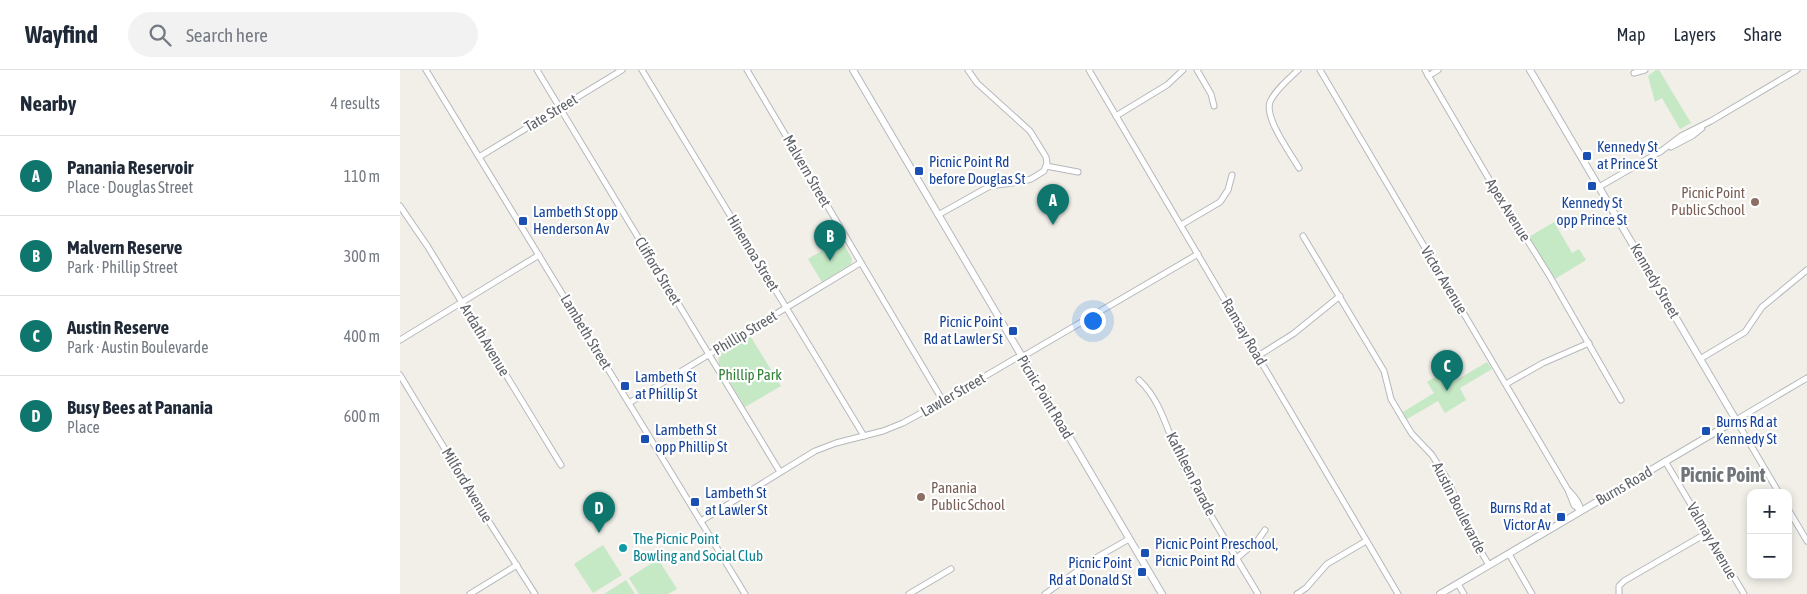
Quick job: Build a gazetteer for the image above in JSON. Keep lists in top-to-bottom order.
{
  "streets": {
    "street": [
      "Tate Street",
      "Malvern Street",
      "Apex Avenue",
      "Hinemoa Street",
      "Clifford Street",
      "Victor Avenue",
      "Kennedy Street",
      "Lambeth Street",
      "Ramsay Road",
      "Phillip Street",
      "Ardath Avenue",
      "Lawler Street",
      "Picnic Point Road",
      "Kathleen Parade",
      "Milford Avenue",
      "Burns Road",
      "Austin Boulevarde",
      "Valmay Avenue"
    ]
  },
  "crossings": [
    ["Tate Street", "Clifford Street"],
    ["Tate Street", "Lambeth Street"],
    ["Malvern Street", "Phillip Street"],
    ["Malvern Street", "Lawler Street"],
    ["Hinemoa Street", "Phillip Street"],
    ["Hinemoa Street", "Lawler Street"],
    ["Clifford Street", "Phillip Street"],
    ["Clifford Street", "Lawler Street"],
    ["Victor Avenue", "Burns Road"],
    ["Kennedy Street", "Burns Road"],
    ["Lambeth Street", "Phillip Street"],
    ["Lambeth Street", "Lawler Street"],
    ["Ramsay Road", "Lawler Street"],
    ["Lawler Street", "Picnic Point Road"],
    ["Burns Road", "Austin Boulevarde"],
    ["Burns Road", "Valmay Avenue"]
  ],
  "districts": ["Picnic Point"],
  "parks": ["Phillip Park"],
  "places": {
    "transit": [
      "Kennedy St at Prince St",
      "Picnic Point Rd before Douglas St",
      "Kennedy St opp Prince St",
      "Lambeth St opp Henderson Av",
      "Picnic Point Rd at Lawler St",
      "Lambeth St at Phillip St",
      "Burns Rd at Kennedy St",
      "Lambeth St opp Phillip St",
      "Lambeth St at Lawler St",
      "Burns Rd at Victor Av",
      "Picnic Point Preschool, Picnic Point Rd",
      "Picnic Point Rd at Donald St"
    ],
    "other": ["Picnic Point Public School", "Panania Public School", "The Picnic Point Bowling and Social Club"]
  },
  "page": {
    "header": "Wayfind",
    "search": "Search here",
    "nav": ["Map", "Layers", "Share"],
    "heading": ["Nearby", "4 results"],
    "list": [
      {
        "mark": "A",
        "name": "Panania Reservoir",
        "note": "Place · Douglas Street",
        "value": "110 m"
      },
      {
        "mark": "B",
        "name": "Malvern Reserve",
        "note": "Park · Phillip Street",
        "value": "300 m"
      },
      {
        "mark": "C",
        "name": "Austin Reserve",
        "note": "Park · Austin Boulevarde",
        "value": "400 m"
      },
      {
        "mark": "D",
        "name": "Busy Bees at Panania",
        "note": "Place",
        "value": "600 m"
      }
    ],
    "pins": [
      "A",
      "B",
      "C",
      "D"
    ],
    "map_buttons": ["+", "−"]
  }
}
